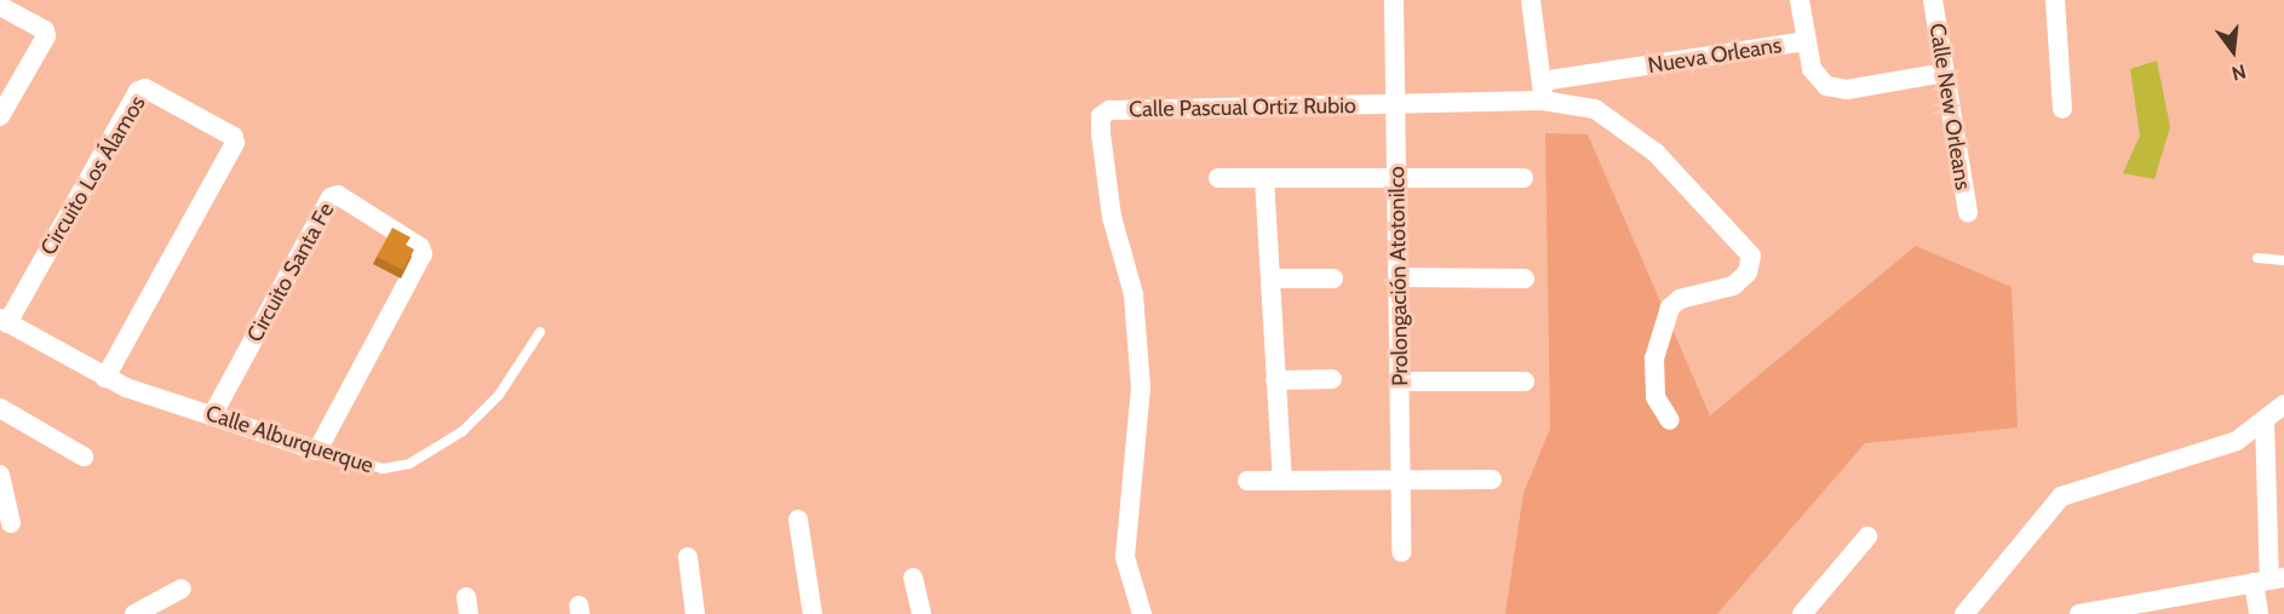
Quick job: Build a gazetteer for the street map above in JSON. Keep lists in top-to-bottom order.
{
  "streets": {
    "street": [
      "Nueva Orleans",
      "Calle New Orleans",
      "Calle Pascual Ortiz Rubio",
      "Circuito Los Álamos",
      "Circuito Santa Fe",
      "Prolongación Atotonilco",
      "Calle Alburquerque"
    ]
  },
  "crossings": [
    ["Nueva Orleans", "Calle New Orleans"],
    ["Nueva Orleans", "Calle Pascual Ortiz Rubio"],
    ["Calle Pascual Ortiz Rubio", "Prolongación Atotonilco"],
    ["Circuito Los Álamos", "Calle Alburquerque"],
    ["Circuito Santa Fe", "Calle Alburquerque"]
  ],
  "north": "bottom"
}
